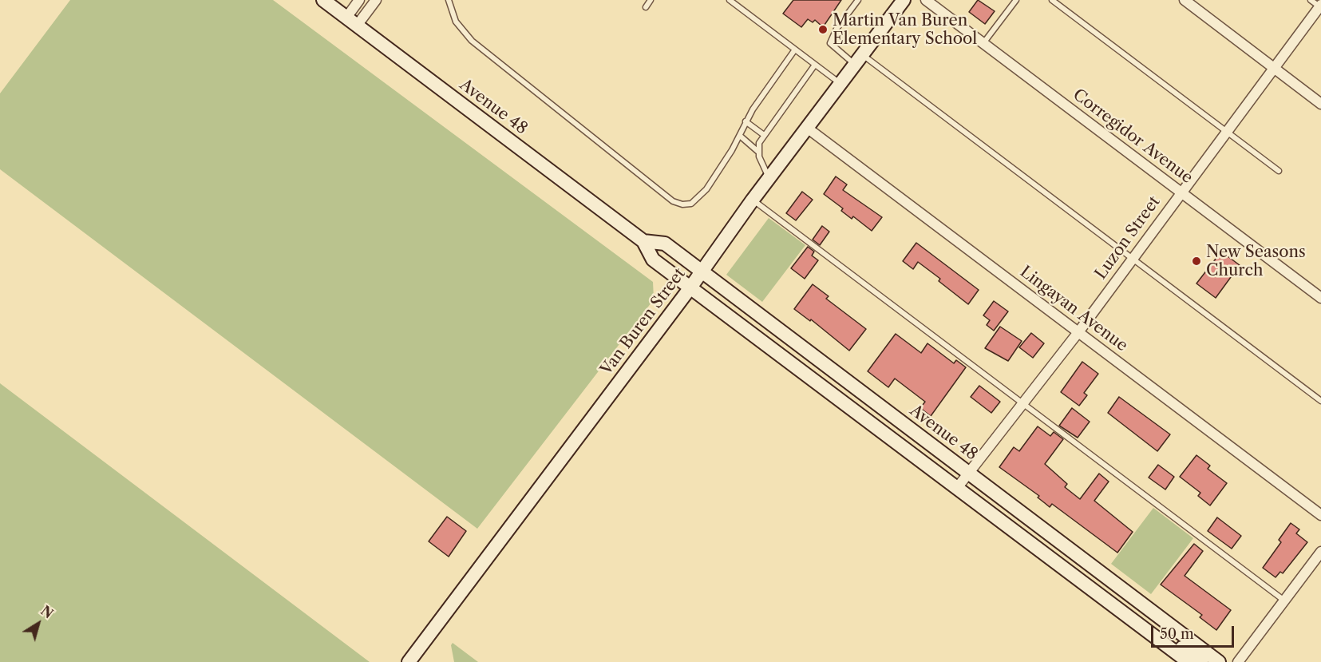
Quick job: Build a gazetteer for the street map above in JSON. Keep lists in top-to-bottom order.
{
  "streets": {
    "main road": ["Avenue 48", "Van Buren Street"],
    "street": ["Corregidor Avenue", "Luzon Street", "Lingayan Avenue"]
  },
  "crossings": [
    ["Avenue 48", "Luzon Street"],
    ["Avenue 48", "Van Buren Street"],
    ["Corregidor Avenue", "Luzon Street"],
    ["Luzon Street", "Lingayan Avenue"],
    ["Lingayan Avenue", "Van Buren Street"]
  ],
  "places": ["Martin Van Buren Elementary School", "New Seasons Church"],
  "scale_bar": "50 m",
  "north": "top right"
}
